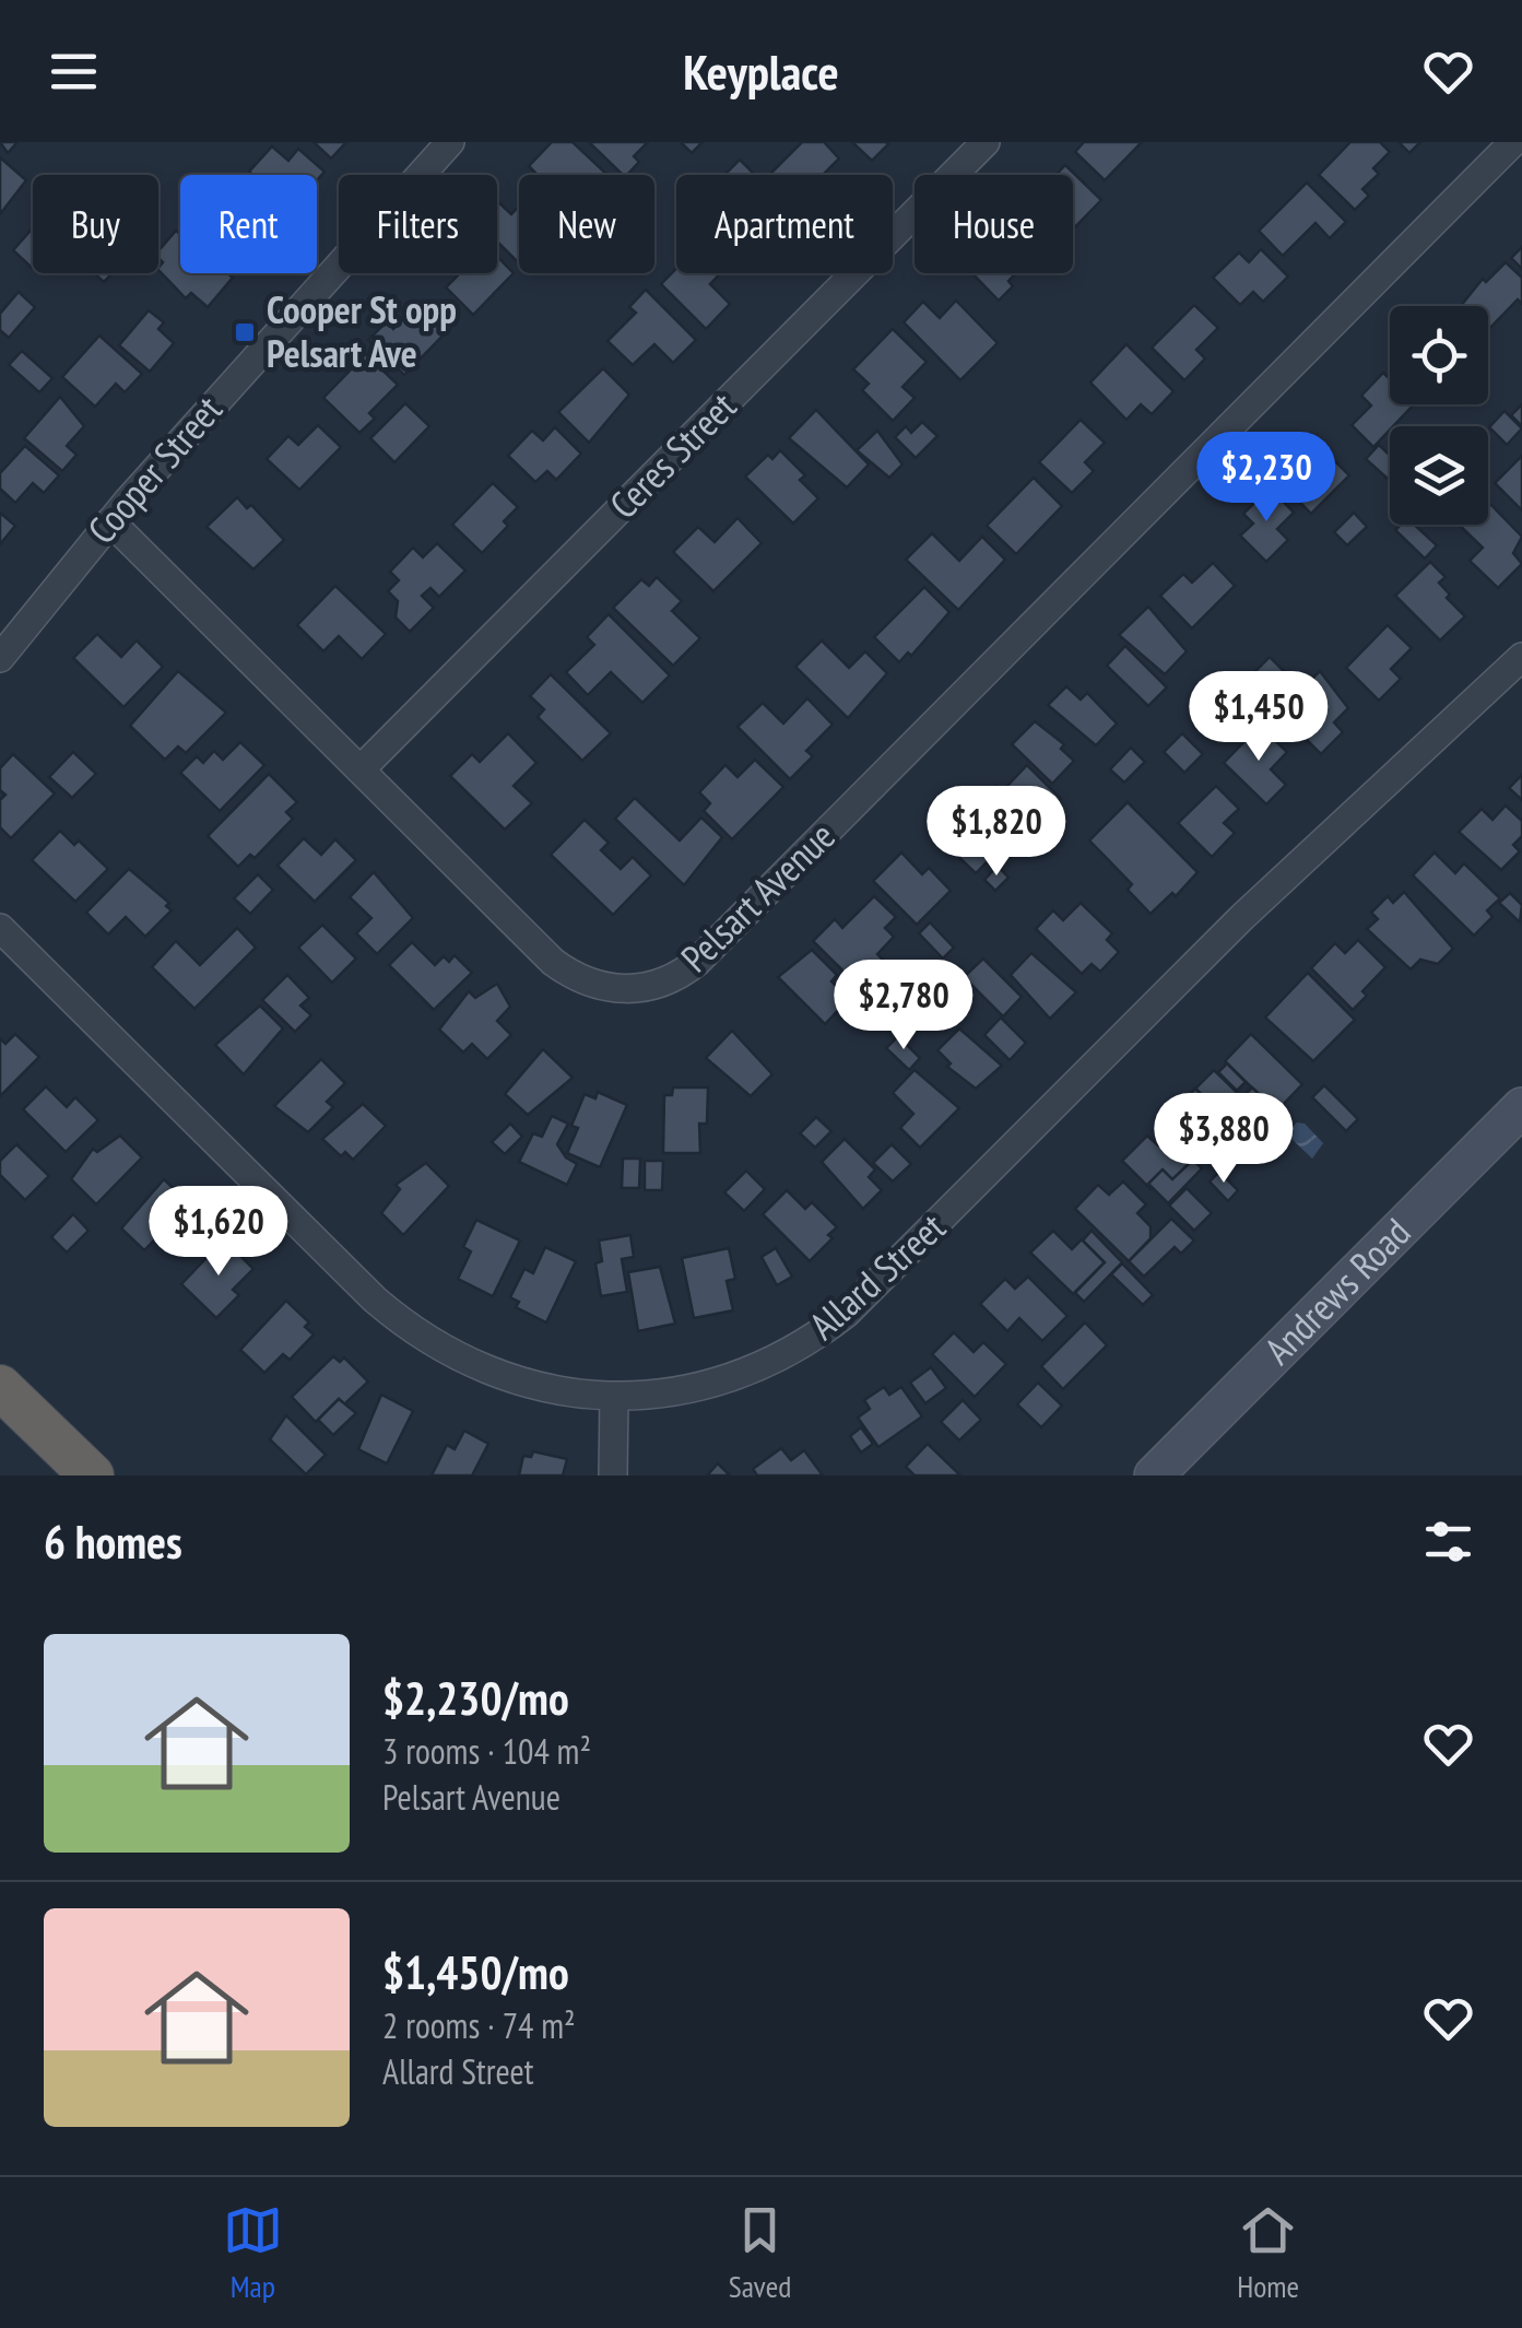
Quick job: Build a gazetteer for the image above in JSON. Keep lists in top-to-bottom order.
{
  "streets": {
    "main road": ["Andrews Road"],
    "street": [
      "Ceres Street",
      "Cooper Street",
      "Pelsart Avenue",
      "Allard Street"
    ]
  },
  "crossings": [
    ["Ceres Street", "Pelsart Avenue"],
    ["Cooper Street", "Pelsart Avenue"]
  ],
  "places": {
    "transit": ["Cooper St opp Pelsart Ave"]
  },
  "page": {
    "header": "Keyplace",
    "chip": [
      "Buy",
      "Rent",
      "Filters",
      "New",
      "Apartment",
      "House"
    ],
    "price": [
      "$2,230",
      "$1,450",
      "$1,820",
      "$2,780",
      "$3,880",
      "$1,620"
    ],
    "heading": "6 homes",
    "list": [
      {
        "name": "$2,230/mo",
        "note": "3 rooms · 104 m² · Pelsart Avenue"
      },
      {
        "name": "$1,450/mo",
        "note": "2 rooms · 74 m² · Allard Street"
      }
    ],
    "tabs": ["Map", "Saved", "Home"]
  }
}
